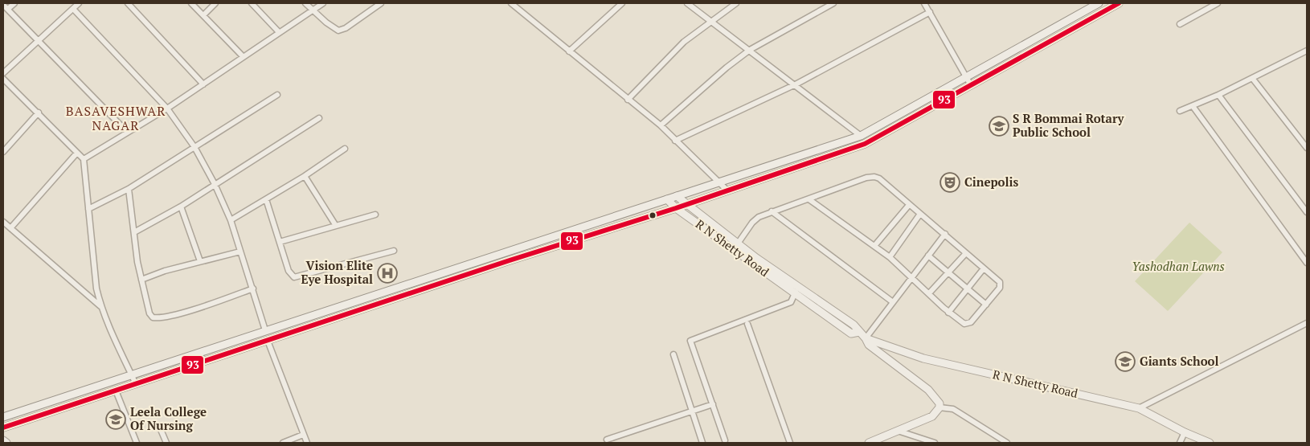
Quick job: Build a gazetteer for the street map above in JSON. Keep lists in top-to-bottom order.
{
  "streets": {
    "main road": ["R N Shetty Road"]
  },
  "districts": ["BASAVESHWAR NAGAR"],
  "parks": ["Yashodhan Lawns"],
  "places": {
    "school or university": ["S R Bommai Rotary Public School", "Giants School", "Leela College Of Nursing"],
    "theatre": ["Cinepolis"],
    "hospital": ["Vision Elite Eye Hospital"]
  },
  "lines": ["transit line 93"]
}
